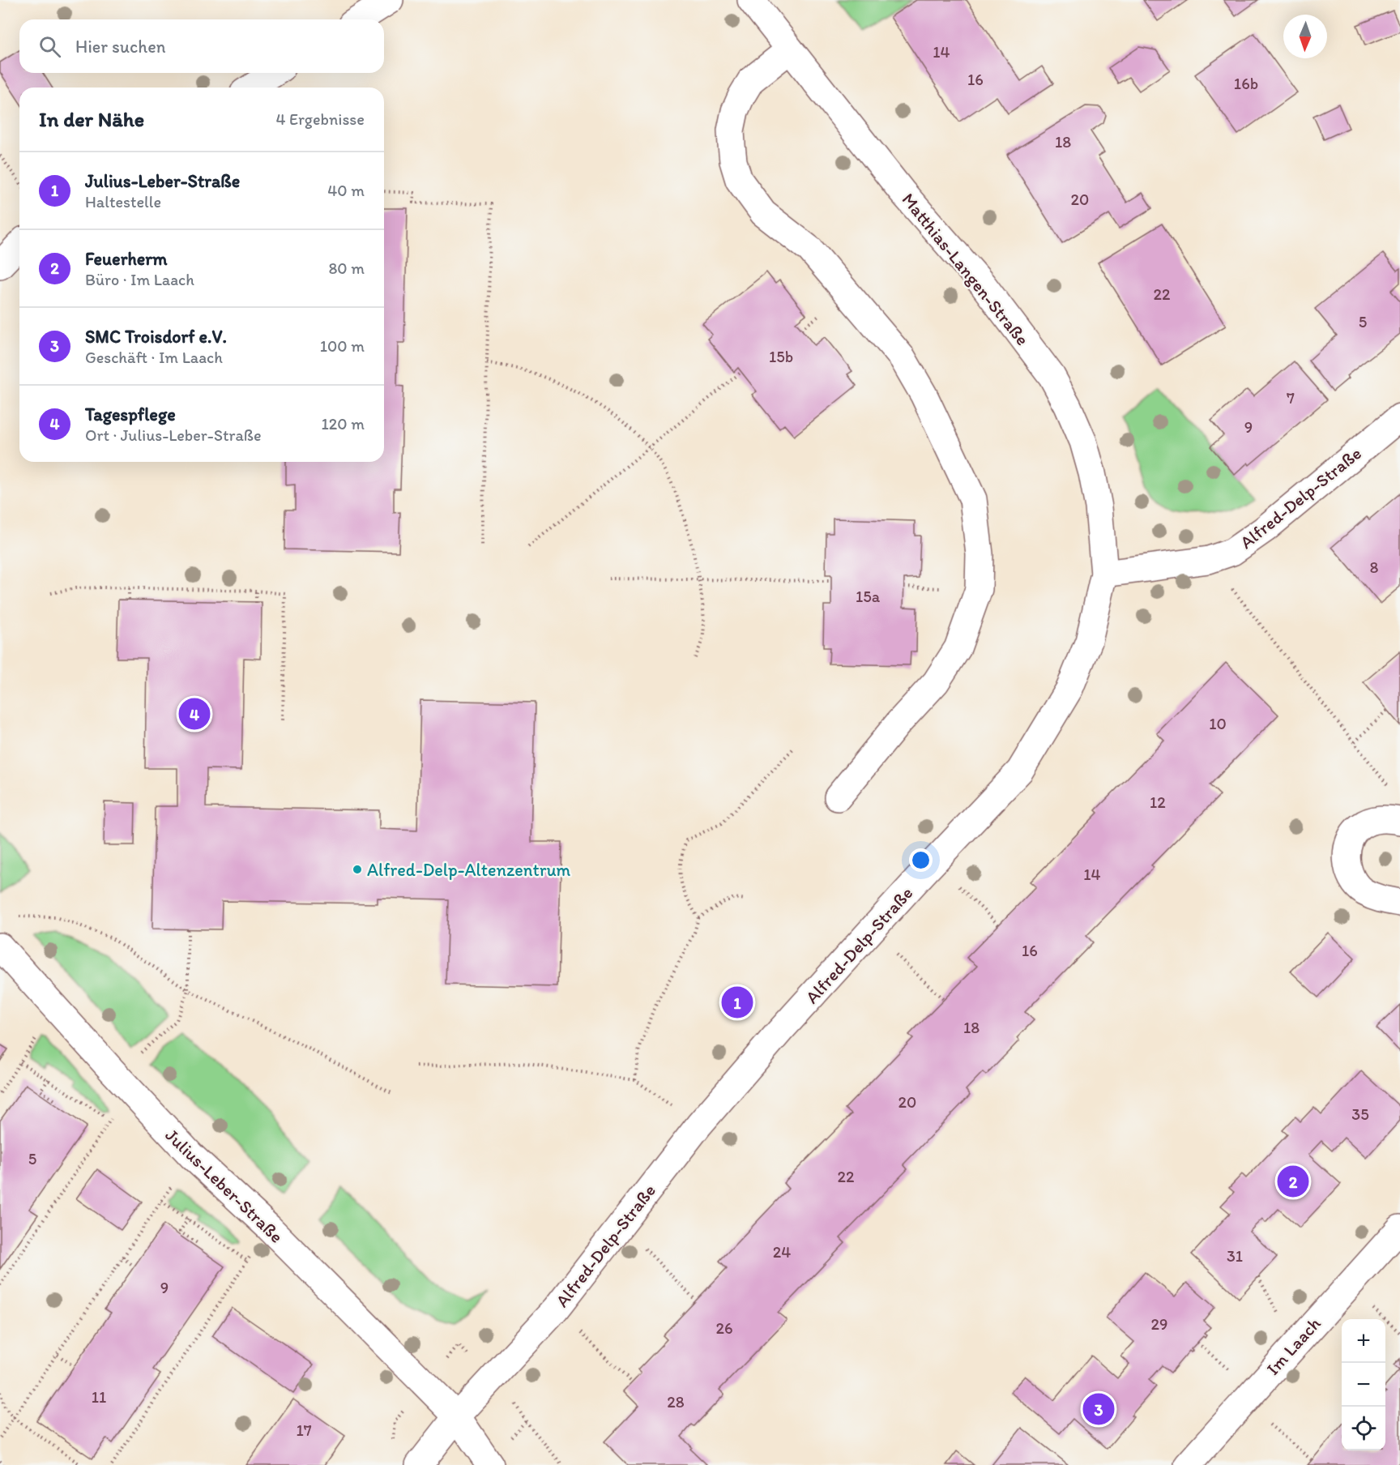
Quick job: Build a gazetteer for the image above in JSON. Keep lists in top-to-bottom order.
{
  "streets": {
    "street": [
      "Matthias-Langen-Straße",
      "Alfred-Delp-Straße",
      "Julius-Leber-Straße",
      "Im Laach"
    ]
  },
  "crossings": [
    ["Matthias-Langen-Straße", "Alfred-Delp-Straße"],
    ["Alfred-Delp-Straße", "Julius-Leber-Straße"]
  ],
  "places": ["Alfred-Delp-Altenzentrum"],
  "house_numbers": [
    "14",
    "16",
    "16b",
    "18",
    "20",
    "22",
    "5",
    "15b",
    "7",
    "9",
    "8",
    "15a",
    "10",
    "12",
    "14",
    "16",
    "18",
    "20",
    "35",
    "5",
    "22",
    "24",
    "31",
    "9",
    "29",
    "26",
    "11",
    "28",
    "17"
  ],
  "north": "bottom",
  "page": {
    "search": "Hier suchen",
    "heading": ["In der Nähe", "4 Ergebnisse"],
    "list": [
      {
        "mark": "1",
        "name": "Julius-Leber-Straße",
        "note": "Haltestelle",
        "value": "40 m"
      },
      {
        "mark": "2",
        "name": "Feuerherm",
        "note": "Büro · Im Laach",
        "value": "80 m"
      },
      {
        "mark": "3",
        "name": "SMC Troisdorf e.V.",
        "note": "Geschäft · Im Laach",
        "value": "100 m"
      },
      {
        "mark": "4",
        "name": "Tagespflege",
        "note": "Ort · Julius-Leber-Straße",
        "value": "120 m"
      }
    ],
    "pins": [
      "4",
      "1",
      "2",
      "3"
    ],
    "map_buttons": ["+", "−"]
  }
}
